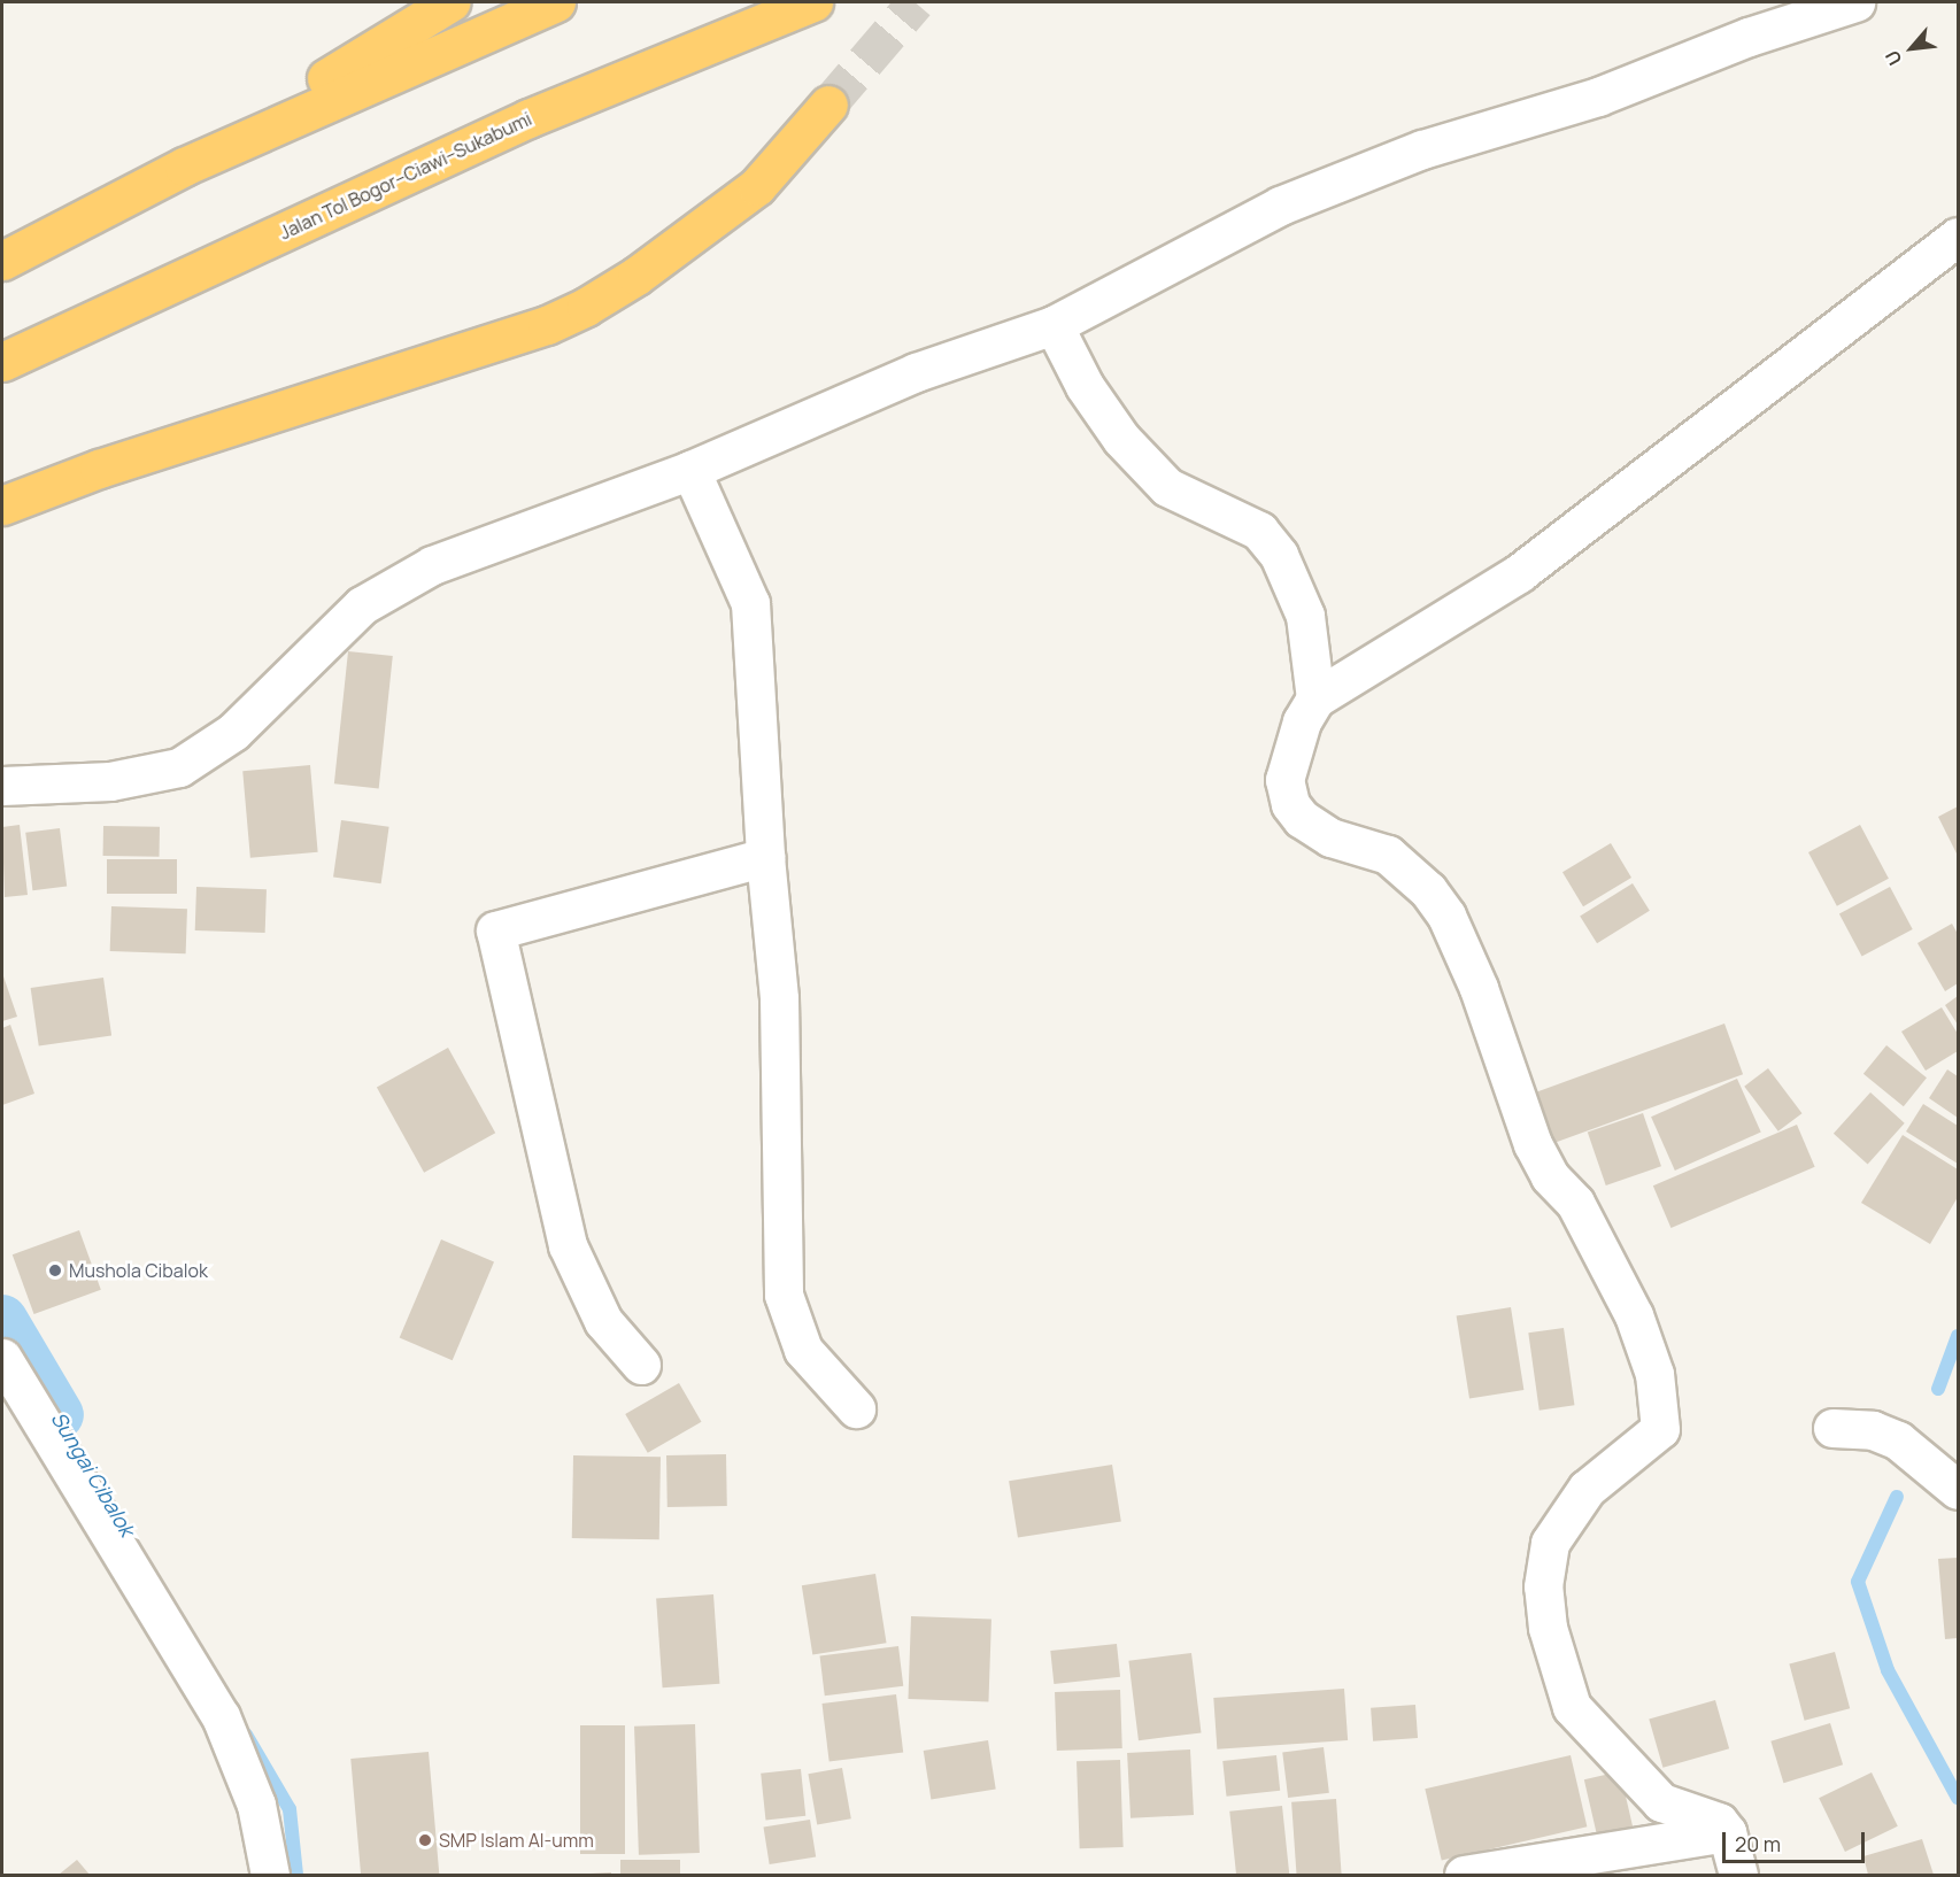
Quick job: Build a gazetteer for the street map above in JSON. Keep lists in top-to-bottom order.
{
  "streets": {
    "highway": ["Jalan Tol Bogor–Ciawi–Sukabumi"]
  },
  "water": ["Sungai Cibalok"],
  "places": ["Mushola Cibalok", "SMP Islam Al-umm"],
  "scale_bar": "20 m",
  "north": "bottom left"
}
